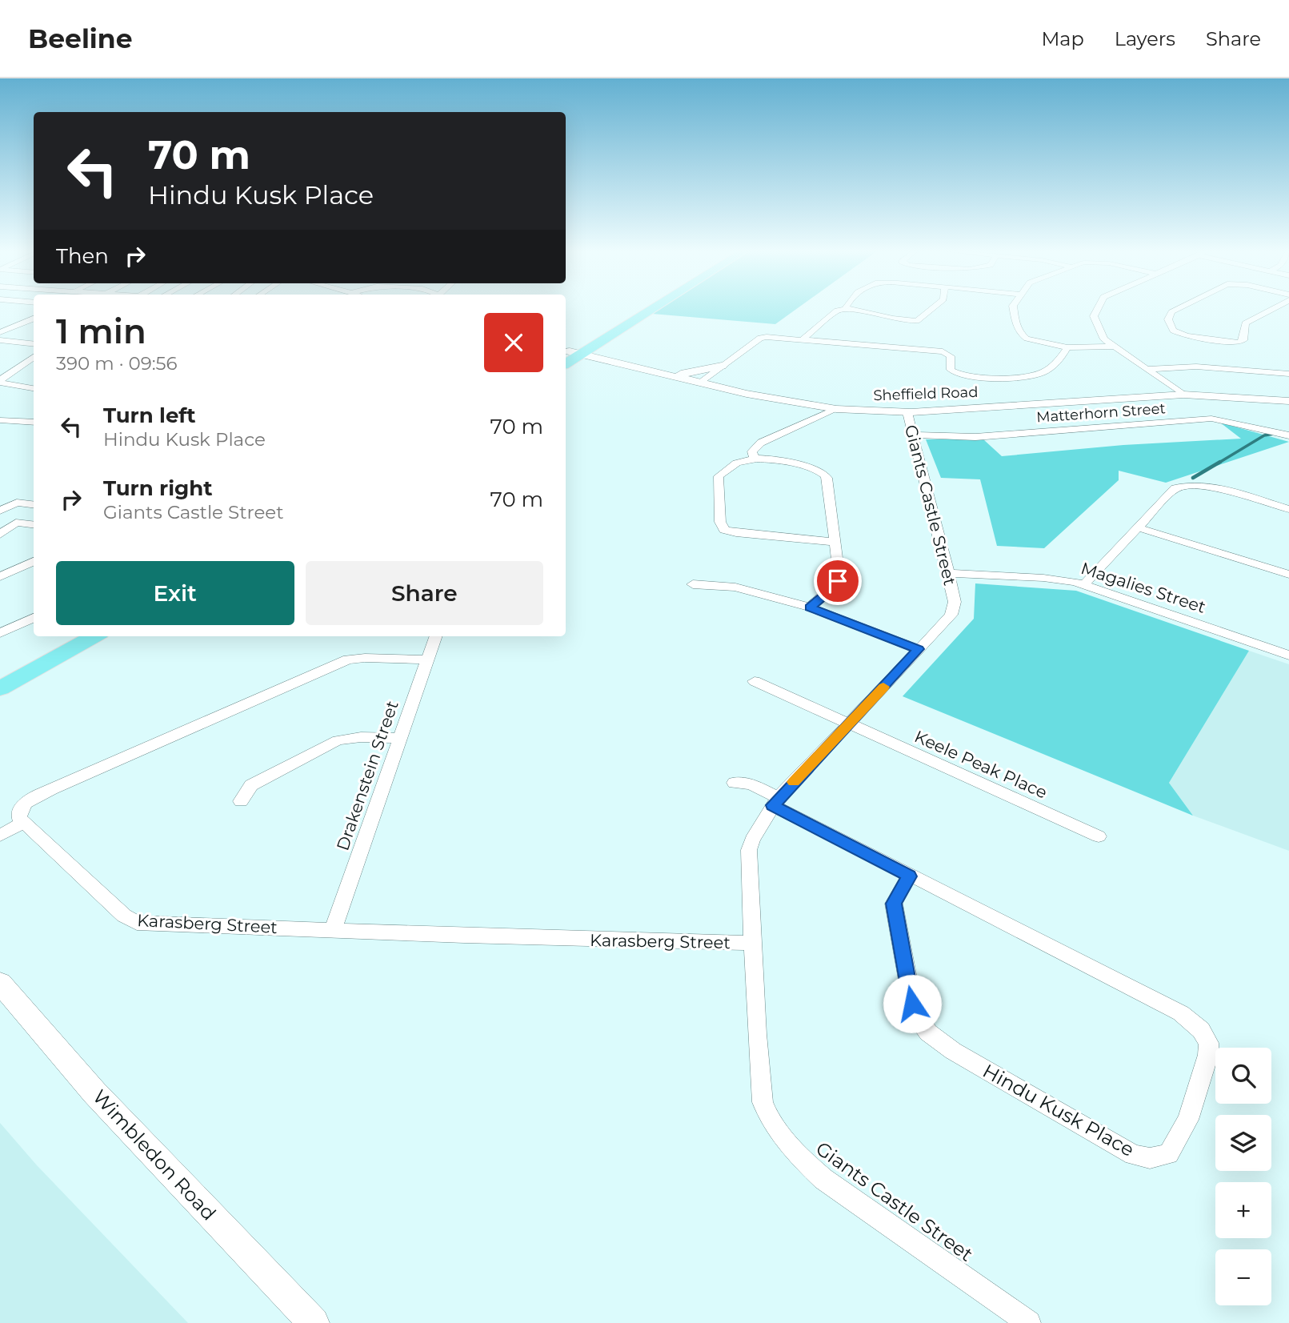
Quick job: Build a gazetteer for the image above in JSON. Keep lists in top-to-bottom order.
{
  "streets": {
    "street": [
      "Sheffield Road",
      "Matterhorn Street",
      "Giants Castle Street",
      "Magalies Street",
      "Keele Peak Place",
      "Drakenstein Street",
      "Karasberg Street",
      "Hindu Kusk Place",
      "Wimbledon Road"
    ]
  },
  "crossings": [
    ["Sheffield Road", "Giants Castle Street"],
    ["Matterhorn Street", "Giants Castle Street"],
    ["Giants Castle Street", "Magalies Street"],
    ["Giants Castle Street", "Keele Peak Place"],
    ["Giants Castle Street", "Karasberg Street"],
    ["Giants Castle Street", "Hindu Kusk Place"],
    ["Drakenstein Street", "Karasberg Street"]
  ],
  "page": {
    "header": "Beeline",
    "nav": ["Map", "Layers", "Share"],
    "turn": ["70 m", "Hindu Kusk Place"],
    "then": "Then",
    "heading": ["1 min", "390 m · 09:56"],
    "list": [
      {
        "name": "Turn left",
        "note": "Hindu Kusk Place",
        "value": "70 m"
      },
      {
        "name": "Turn right",
        "note": "Giants Castle Street",
        "value": "70 m"
      }
    ],
    "buttons": ["Exit", "Share"],
    "map_buttons": ["+", "−"]
  }
}
